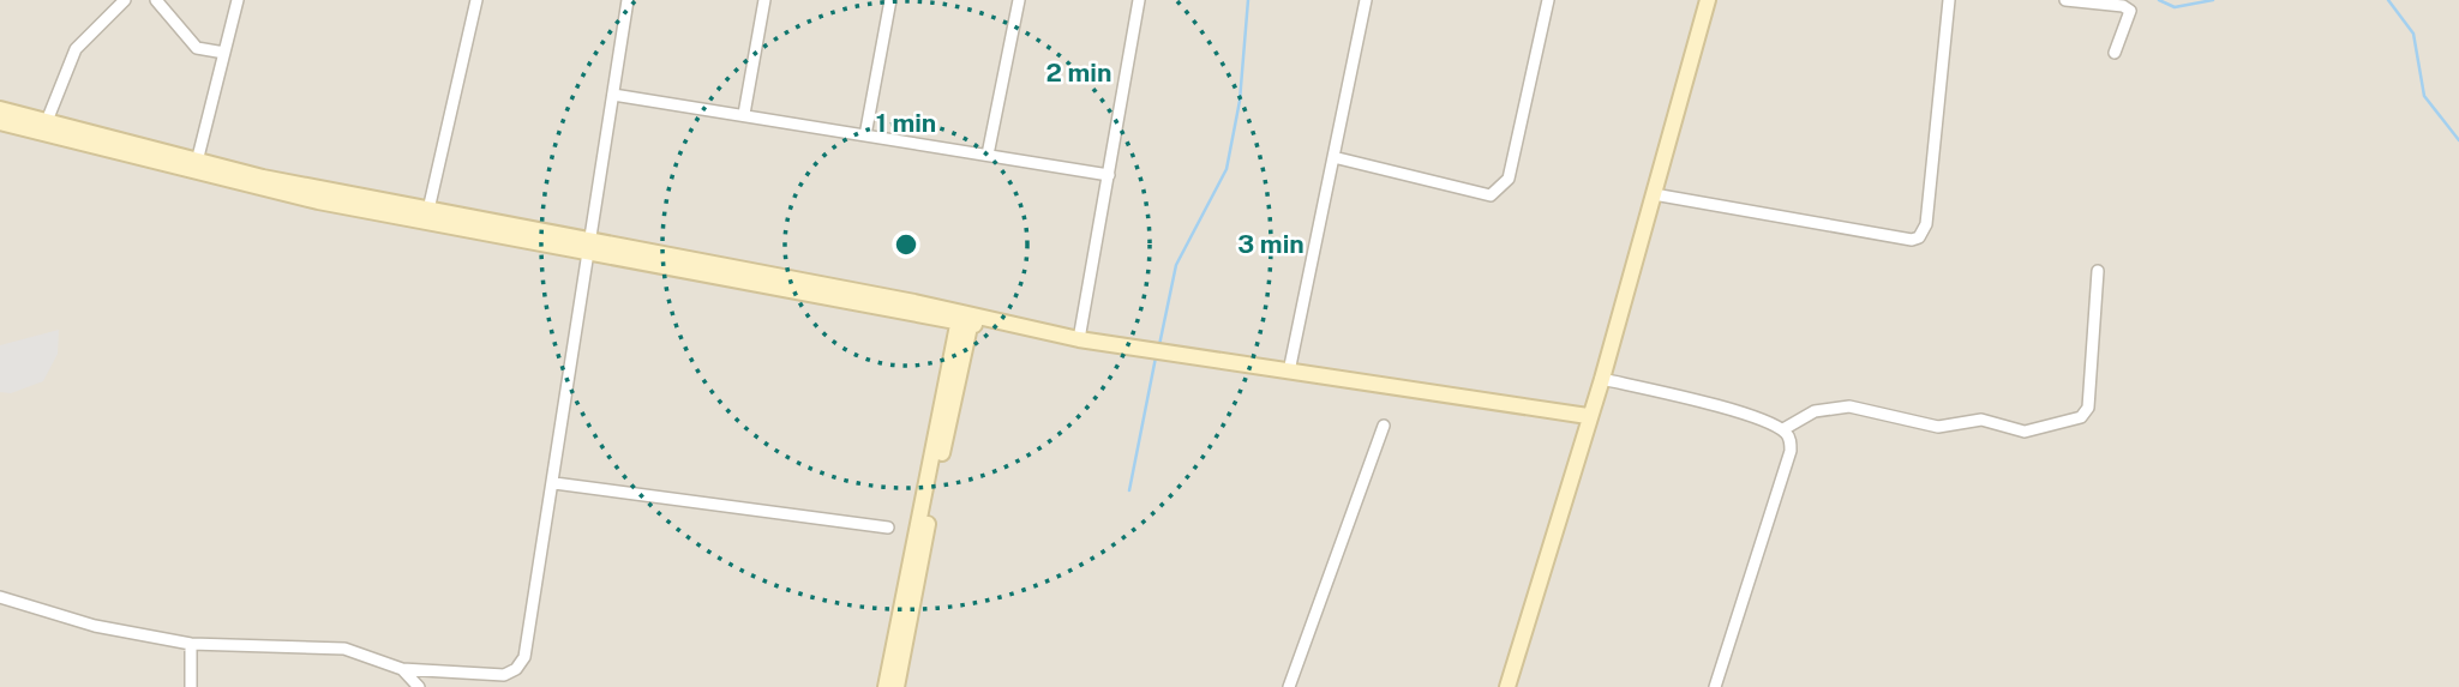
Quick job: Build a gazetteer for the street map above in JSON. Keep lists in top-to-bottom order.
{
  "rings": ["2 min", "1 min", "3 min"]
}
